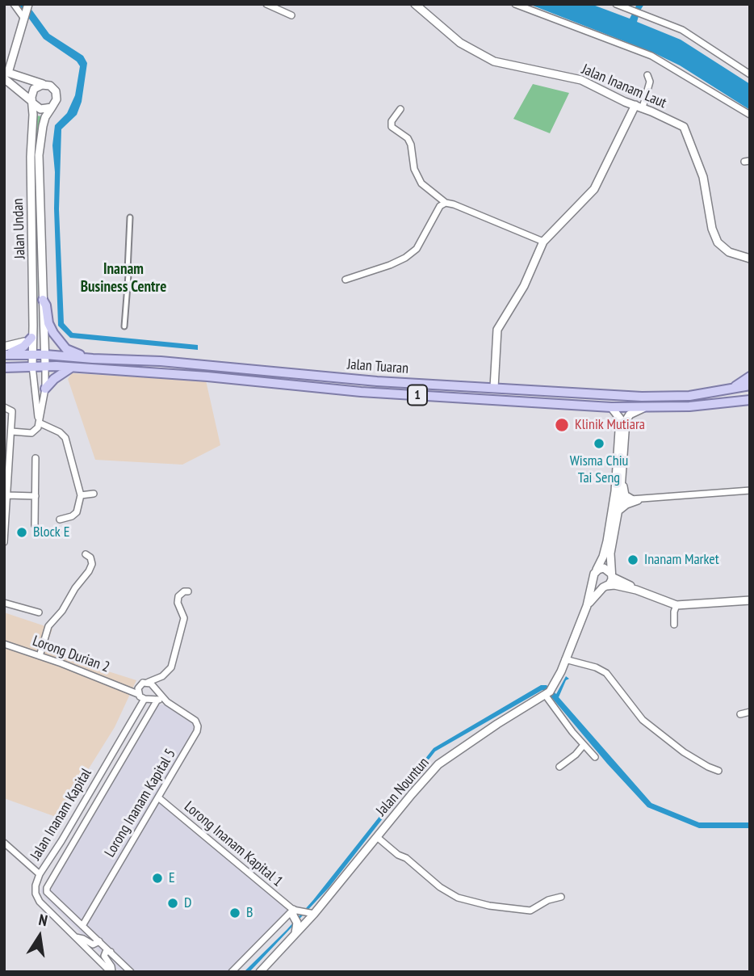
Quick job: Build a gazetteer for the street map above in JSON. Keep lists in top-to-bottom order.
{
  "streets": {
    "main road": ["Jalan Tuaran", "1"],
    "street": [
      "Jalan Inanam Laut",
      "Jalan Undan",
      "Lorong Durian 2",
      "Jalan Nountun",
      "Lorong Inanam Kapital 5",
      "Jalan Inanam Kapital",
      "Lorong Inanam Kapital 1"
    ]
  },
  "crossings": [
    ["Jalan Undan", "Jalan Tuaran"],
    ["Jalan Tuaran", "Jalan Nountun"],
    ["Lorong Durian 2", "Lorong Inanam Kapital 5"],
    ["Lorong Durian 2", "Jalan Inanam Kapital"],
    ["Lorong Inanam Kapital 5", "Jalan Inanam Kapital"],
    ["Lorong Inanam Kapital 5", "Lorong Inanam Kapital 1"]
  ],
  "districts": ["Inanam Business Centre"],
  "places": [
    "Klinik Mutiara",
    "Wisma Chiu Tai Seng",
    "Block E",
    "Inanam Market",
    "E",
    "D",
    "B"
  ],
  "north": "top"
}
